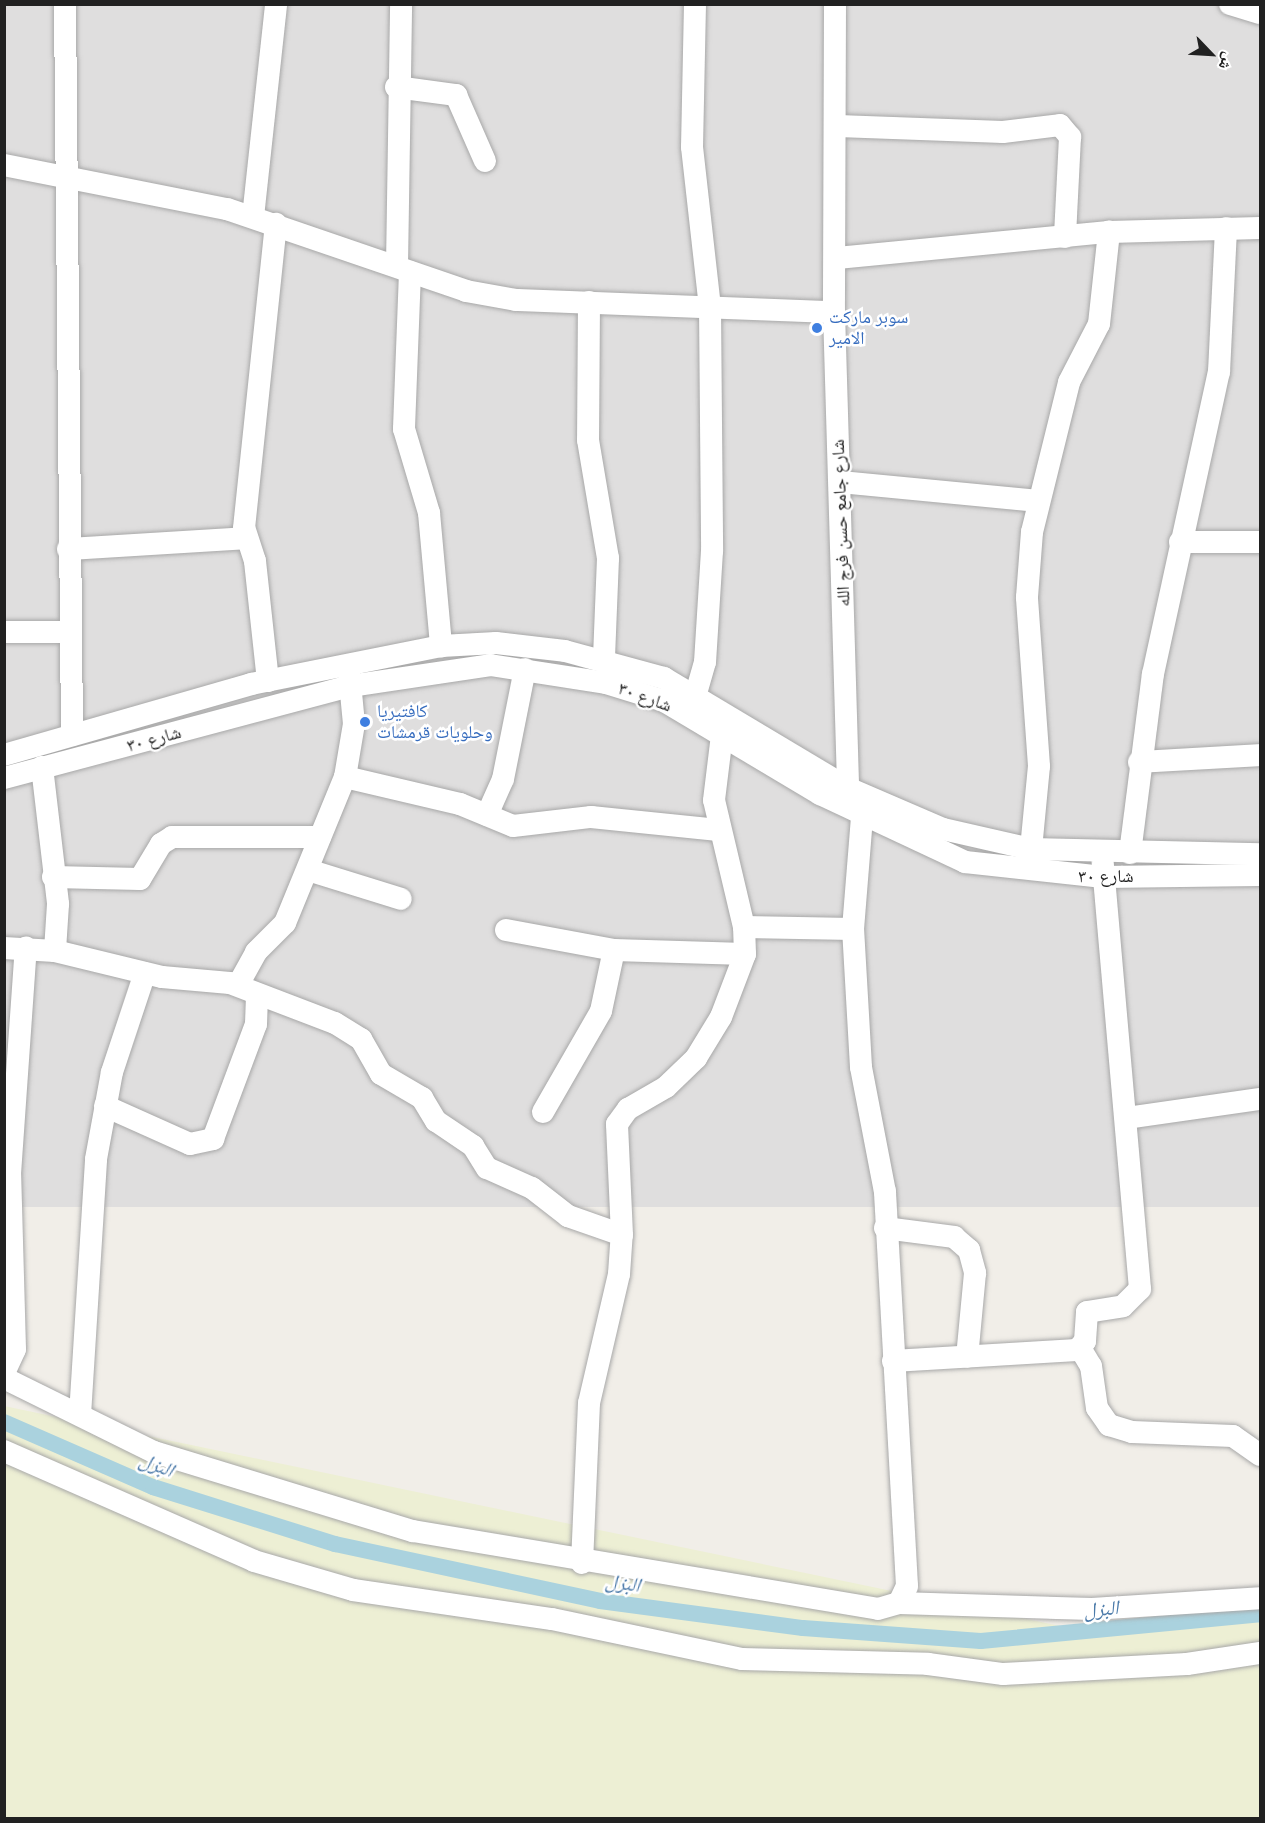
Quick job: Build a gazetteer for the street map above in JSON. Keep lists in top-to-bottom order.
{
  "streets": {
    "street": ["شارع جامع حسن فرج الله", "شارع ٣٠"]
  },
  "crossings": [
    ["شارع جامع حسن فرج الله", "شارع ٣٠"]
  ],
  "water": ["البزل"],
  "places": ["سوبر ماركت الامير", "كافتيريا وحلويات قرمشات"],
  "north": "bottom right"
}
